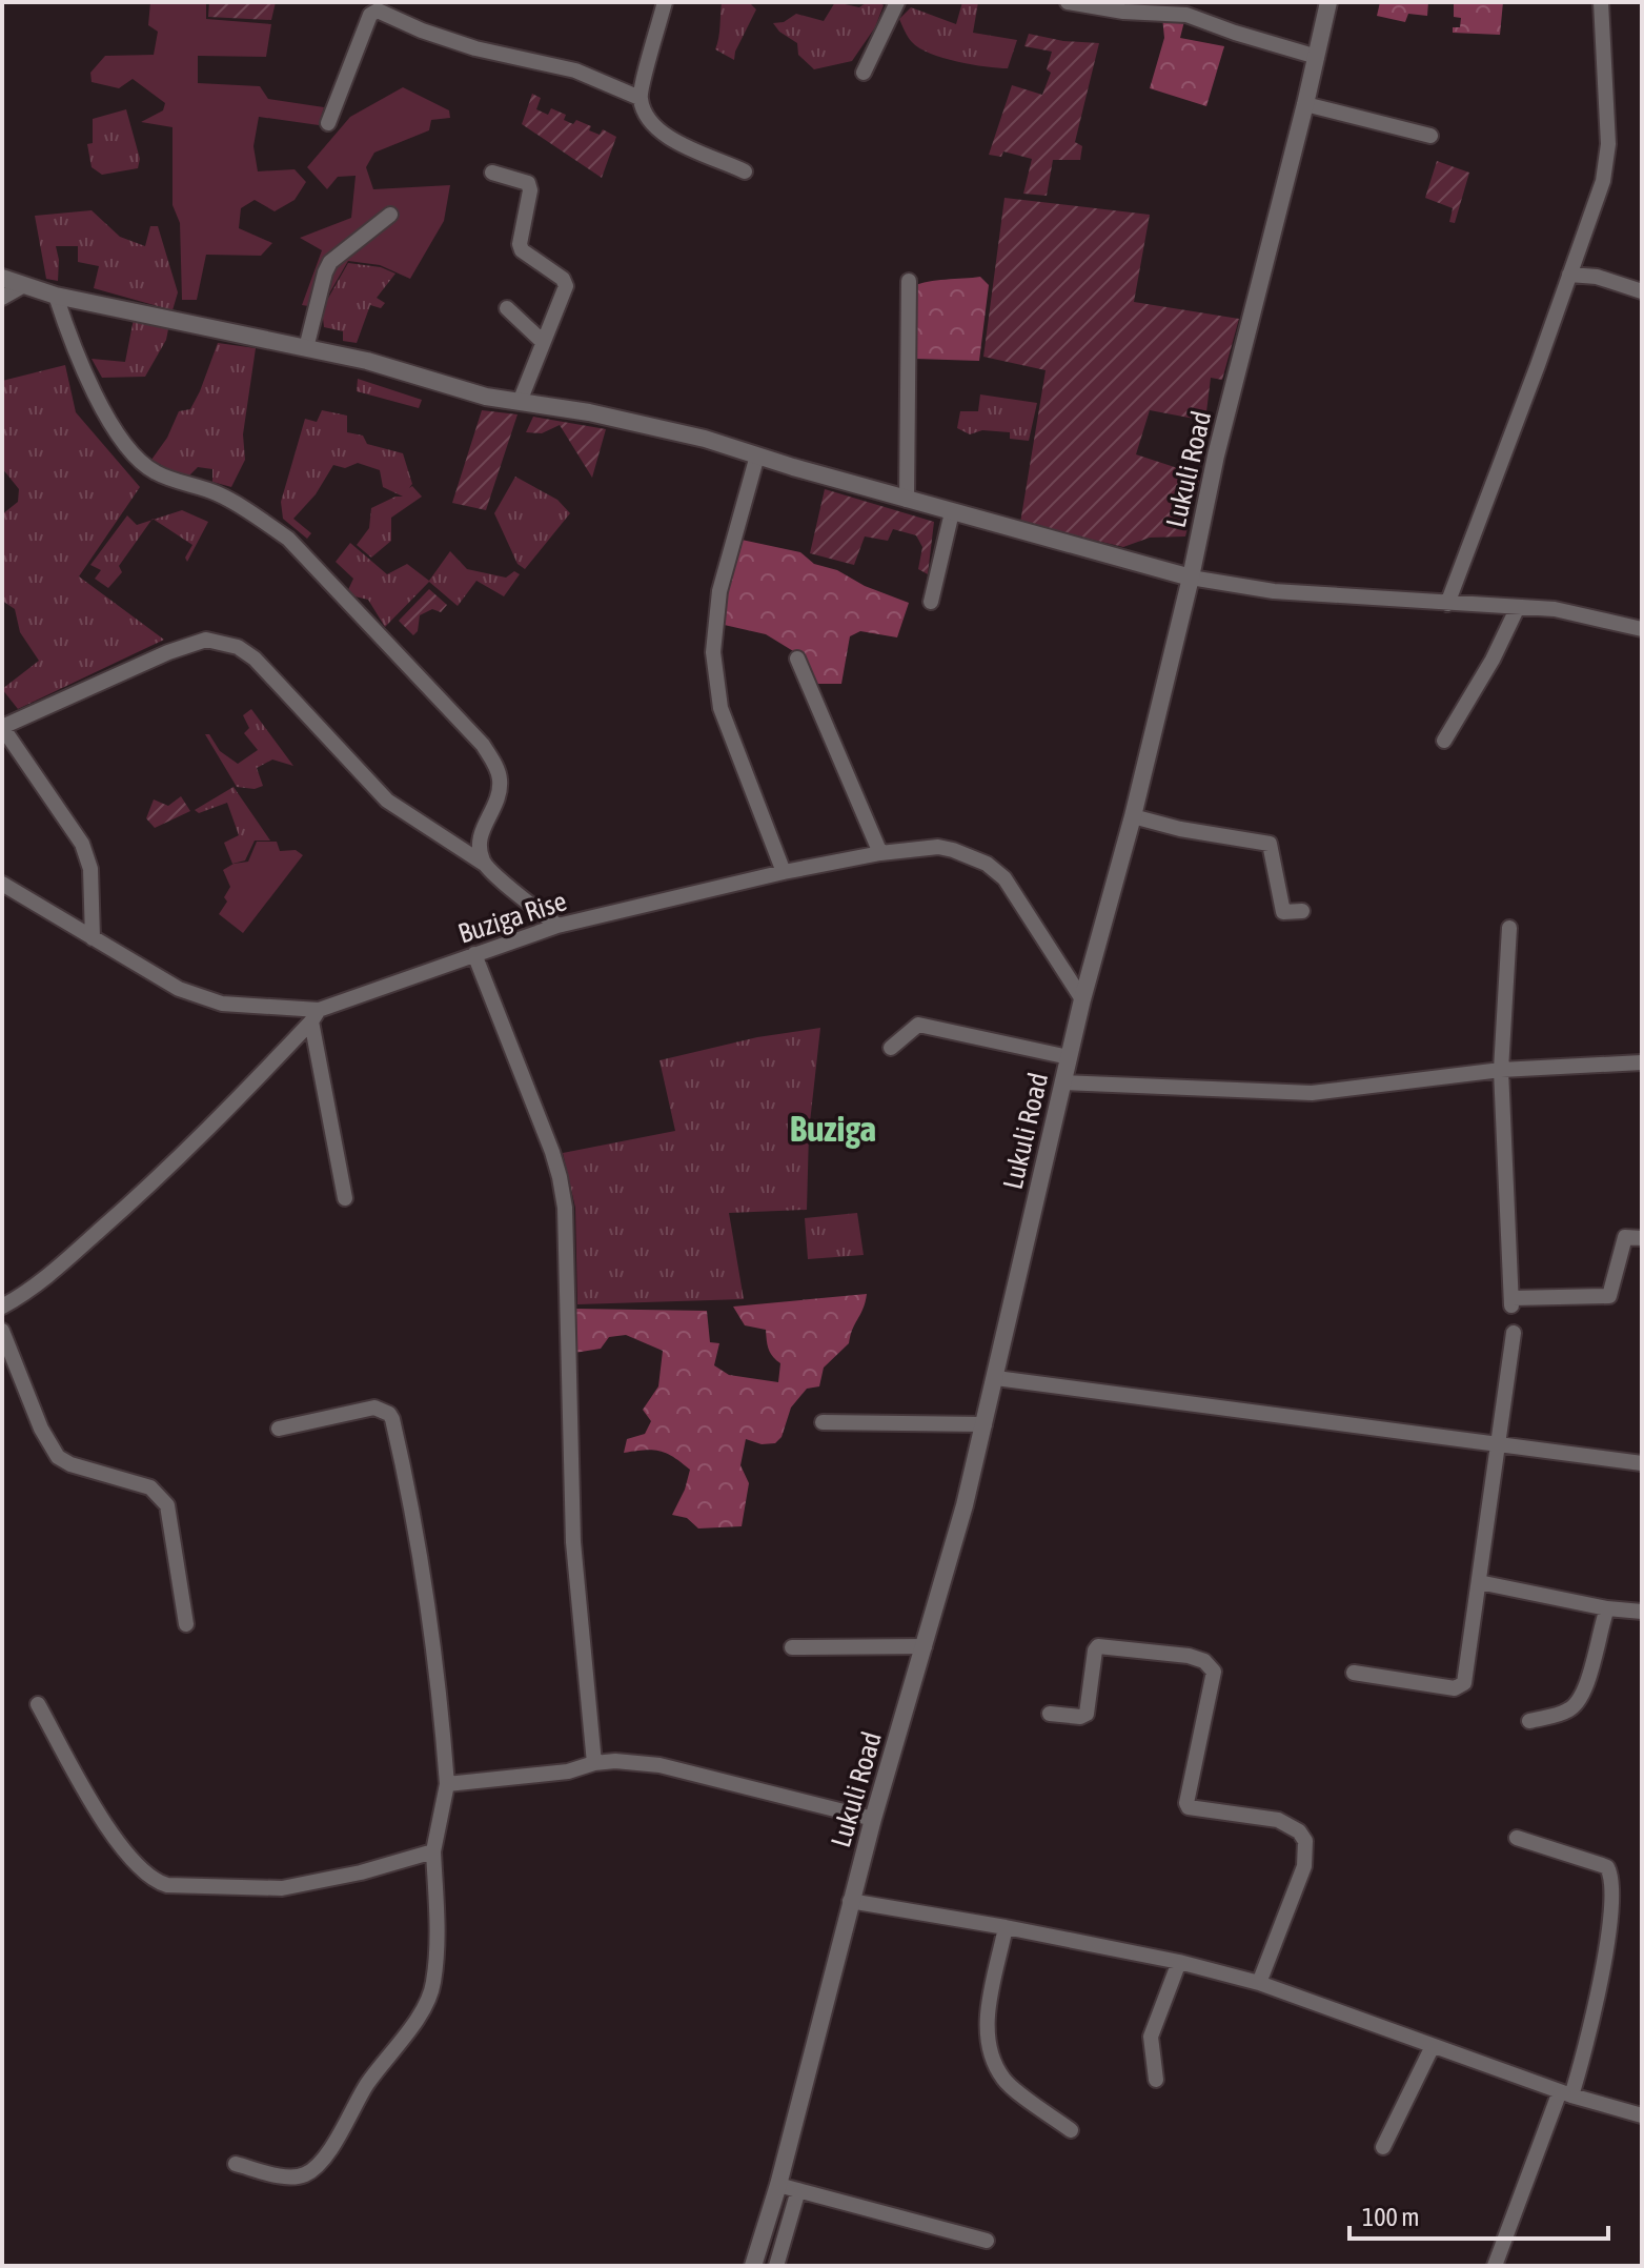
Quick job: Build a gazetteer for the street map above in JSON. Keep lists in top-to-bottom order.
{
  "streets": {
    "street": ["Lukuli Road", "Buziga Rise"]
  },
  "crossings": [
    ["Lukuli Road", "Buziga Rise"]
  ],
  "districts": ["Buziga"],
  "scale_bar": "100 m"
}
